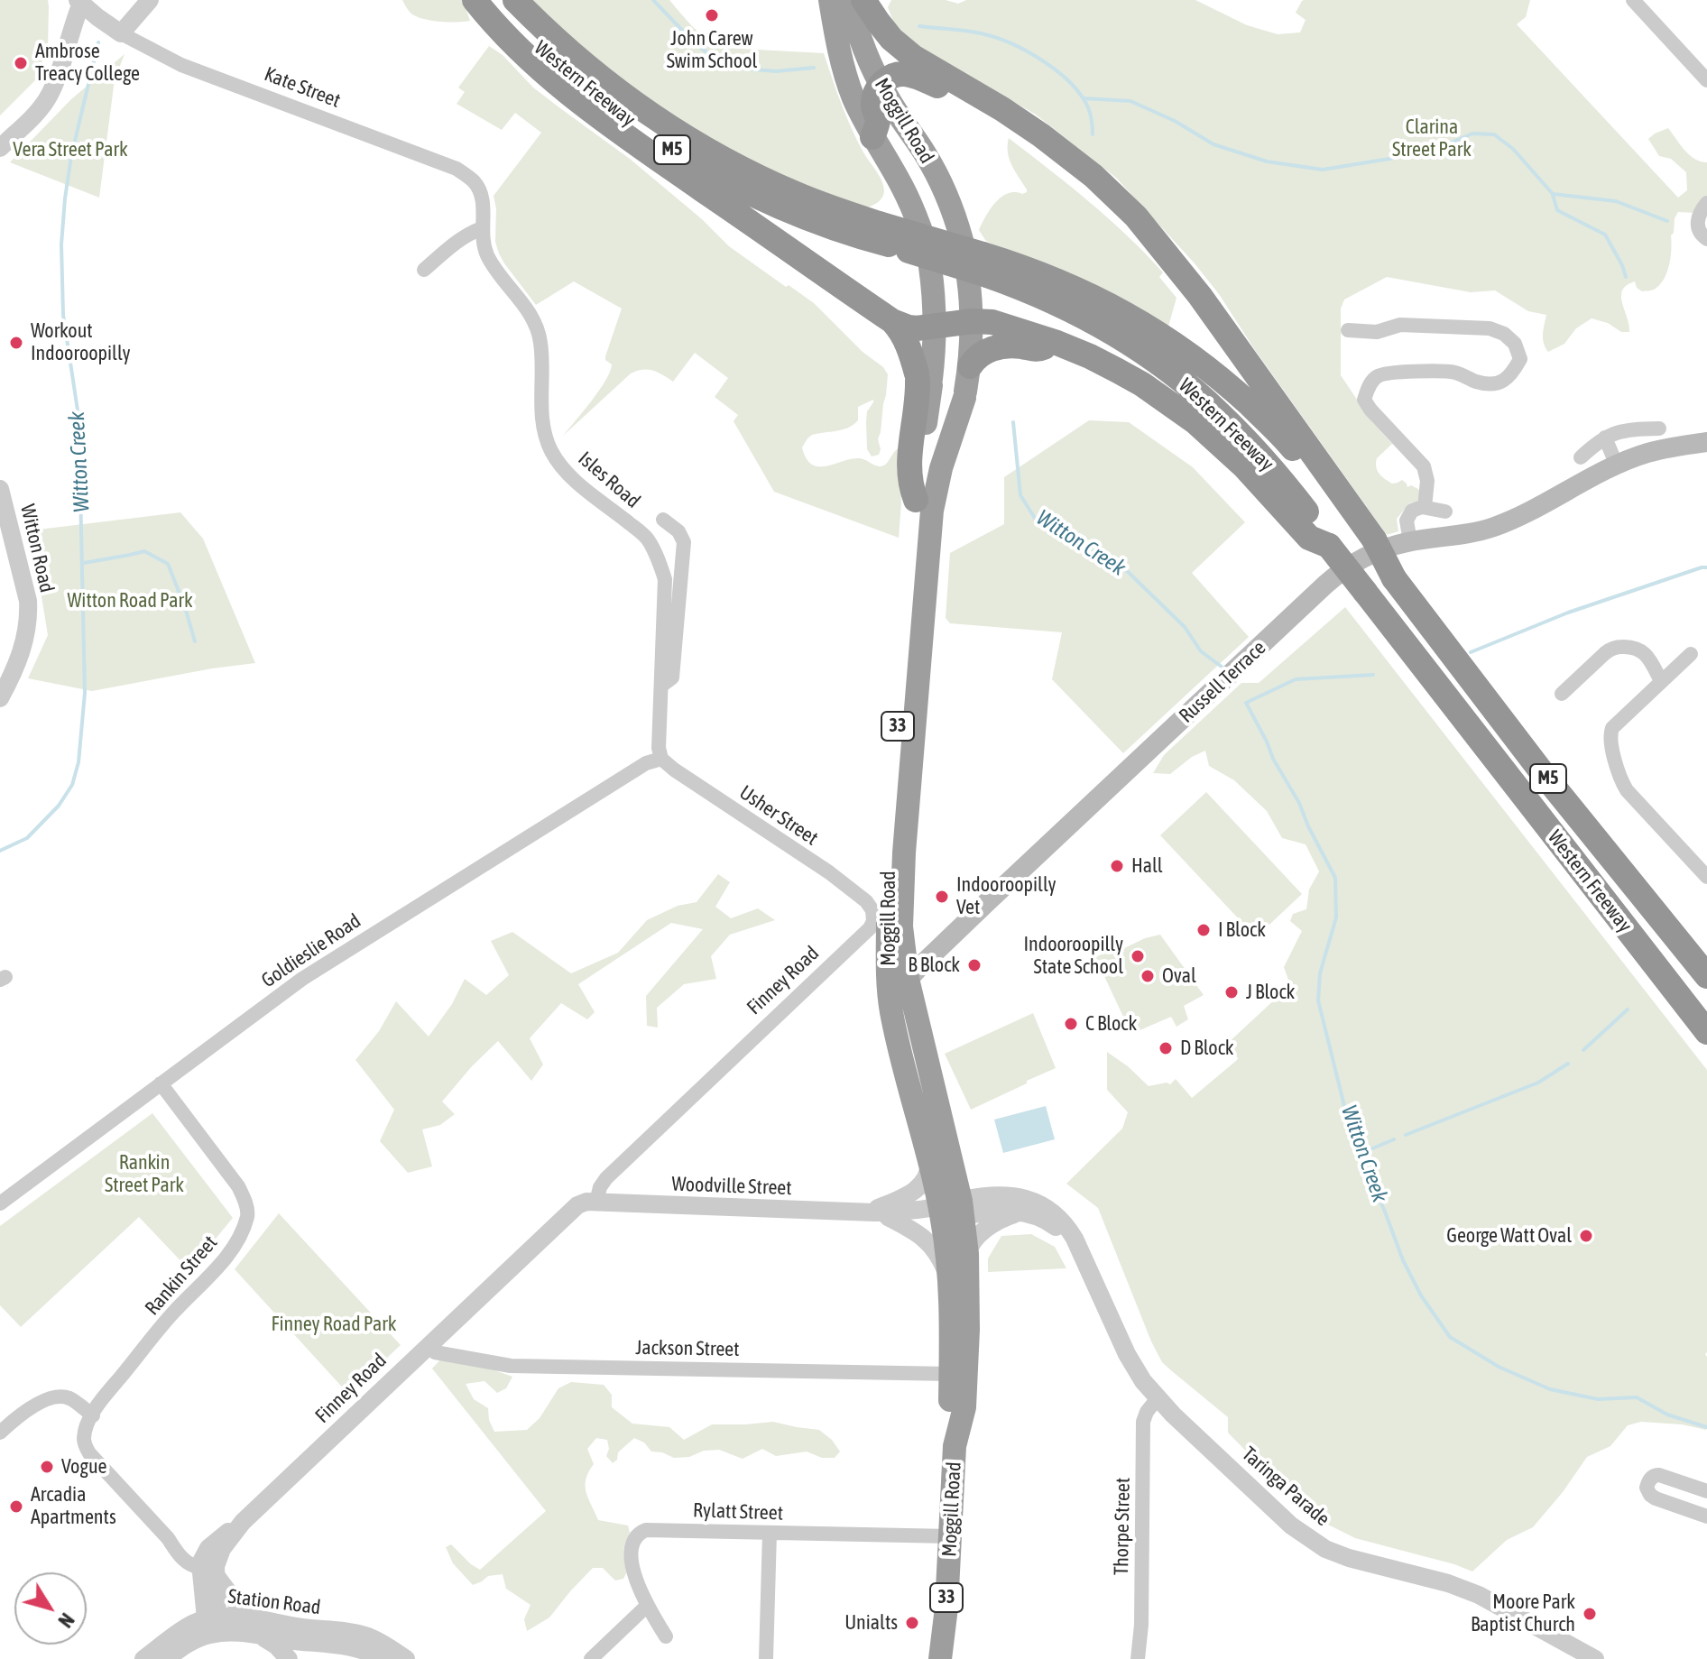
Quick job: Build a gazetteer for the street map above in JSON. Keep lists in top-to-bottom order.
{
  "streets": {
    "highway": [
      "Western Freeway",
      "Moggill Road",
      "M5",
      "33"
    ],
    "main road": ["Russell Terrace"],
    "street": [
      "Kate Street",
      "Isles Road",
      "Witton Road",
      "Usher Street",
      "Goldieslie Road",
      "Finney Road",
      "Woodville Street",
      "Rankin Street",
      "Jackson Street",
      "Taringa Parade",
      "Rylatt Street",
      "Thorpe Street",
      "Station Road"
    ]
  },
  "crossings": [
    ["Western Freeway", "Moggill Road"],
    ["Kate Street", "Isles Road"],
    ["Moggill Road", "Russell Terrace"],
    ["Moggill Road", "Woodville Street"],
    ["Moggill Road", "Jackson Street"],
    ["Moggill Road", "Taringa Parade"],
    ["Moggill Road", "Rylatt Street"],
    ["Isles Road", "Usher Street"],
    ["Isles Road", "Goldieslie Road"],
    ["Usher Street", "Goldieslie Road"],
    ["Usher Street", "Finney Road"],
    ["Goldieslie Road", "Rankin Street"],
    ["Finney Road", "Woodville Street"],
    ["Finney Road", "Jackson Street"],
    ["Woodville Street", "Taringa Parade"],
    ["Taringa Parade", "Thorpe Street"]
  ],
  "water": ["Witton Creek"],
  "parks": [
    "Clarina Street Park",
    "Vera Street Park",
    "Witton Road Park",
    "Rankin Street Park",
    "Finney Road Park"
  ],
  "places": [
    "John Carew Swim School",
    "Ambrose Treacy College",
    "Workout Indooroopilly",
    "Hall",
    "Indooroopilly Vet",
    "I Block",
    "Indooroopilly State School",
    "B Block",
    "Oval",
    "J Block",
    "C Block",
    "D Block",
    "George Watt Oval",
    "Vogue",
    "Arcadia Apartments",
    "Moore Park Baptist Church",
    "Unialts"
  ],
  "north": "bottom right"
}
